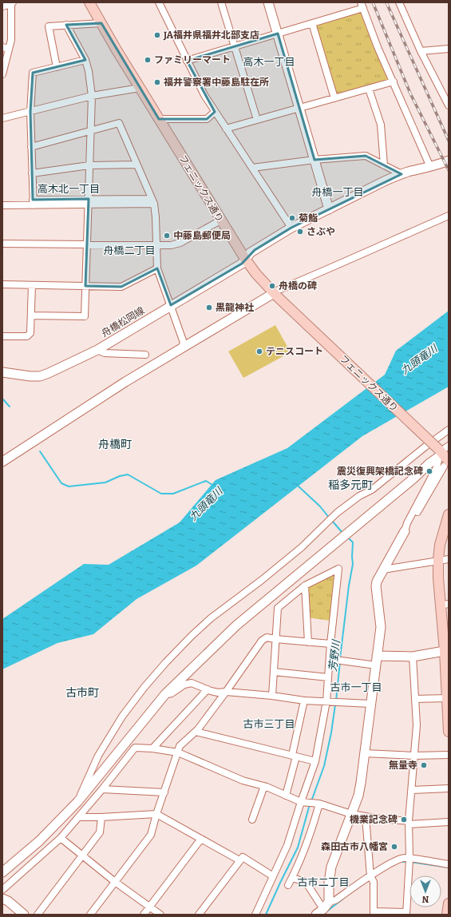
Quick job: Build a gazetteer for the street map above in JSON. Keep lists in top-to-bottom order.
{
  "streets": {
    "main road": ["フェニックス通り"],
    "street": ["舟橋松岡線"]
  },
  "crossings": [
    ["フェニックス通り", "舟橋松岡線"]
  ],
  "districts": [
    "高木一丁目",
    "高木北一丁目",
    "舟橋一丁目",
    "舟橋二丁目",
    "舟橋町",
    "稲多元町",
    "古市一丁目",
    "古市町",
    "古市三丁目",
    "古市二丁目"
  ],
  "water": ["九頭竜川", "芳野川"],
  "places": [
    "JA福井県福井北部支店",
    "ファミリーマート",
    "福井警察署中藤島駐在所",
    "菊鮨",
    "さぶや",
    "中藤島郵便局",
    "舟橋の碑",
    "黒龍神社",
    "テニスコート",
    "震災復興架橋記念碑",
    "無量寺",
    "機業記念碑",
    "森田古市八幡宮"
  ],
  "north": "bottom"
}
